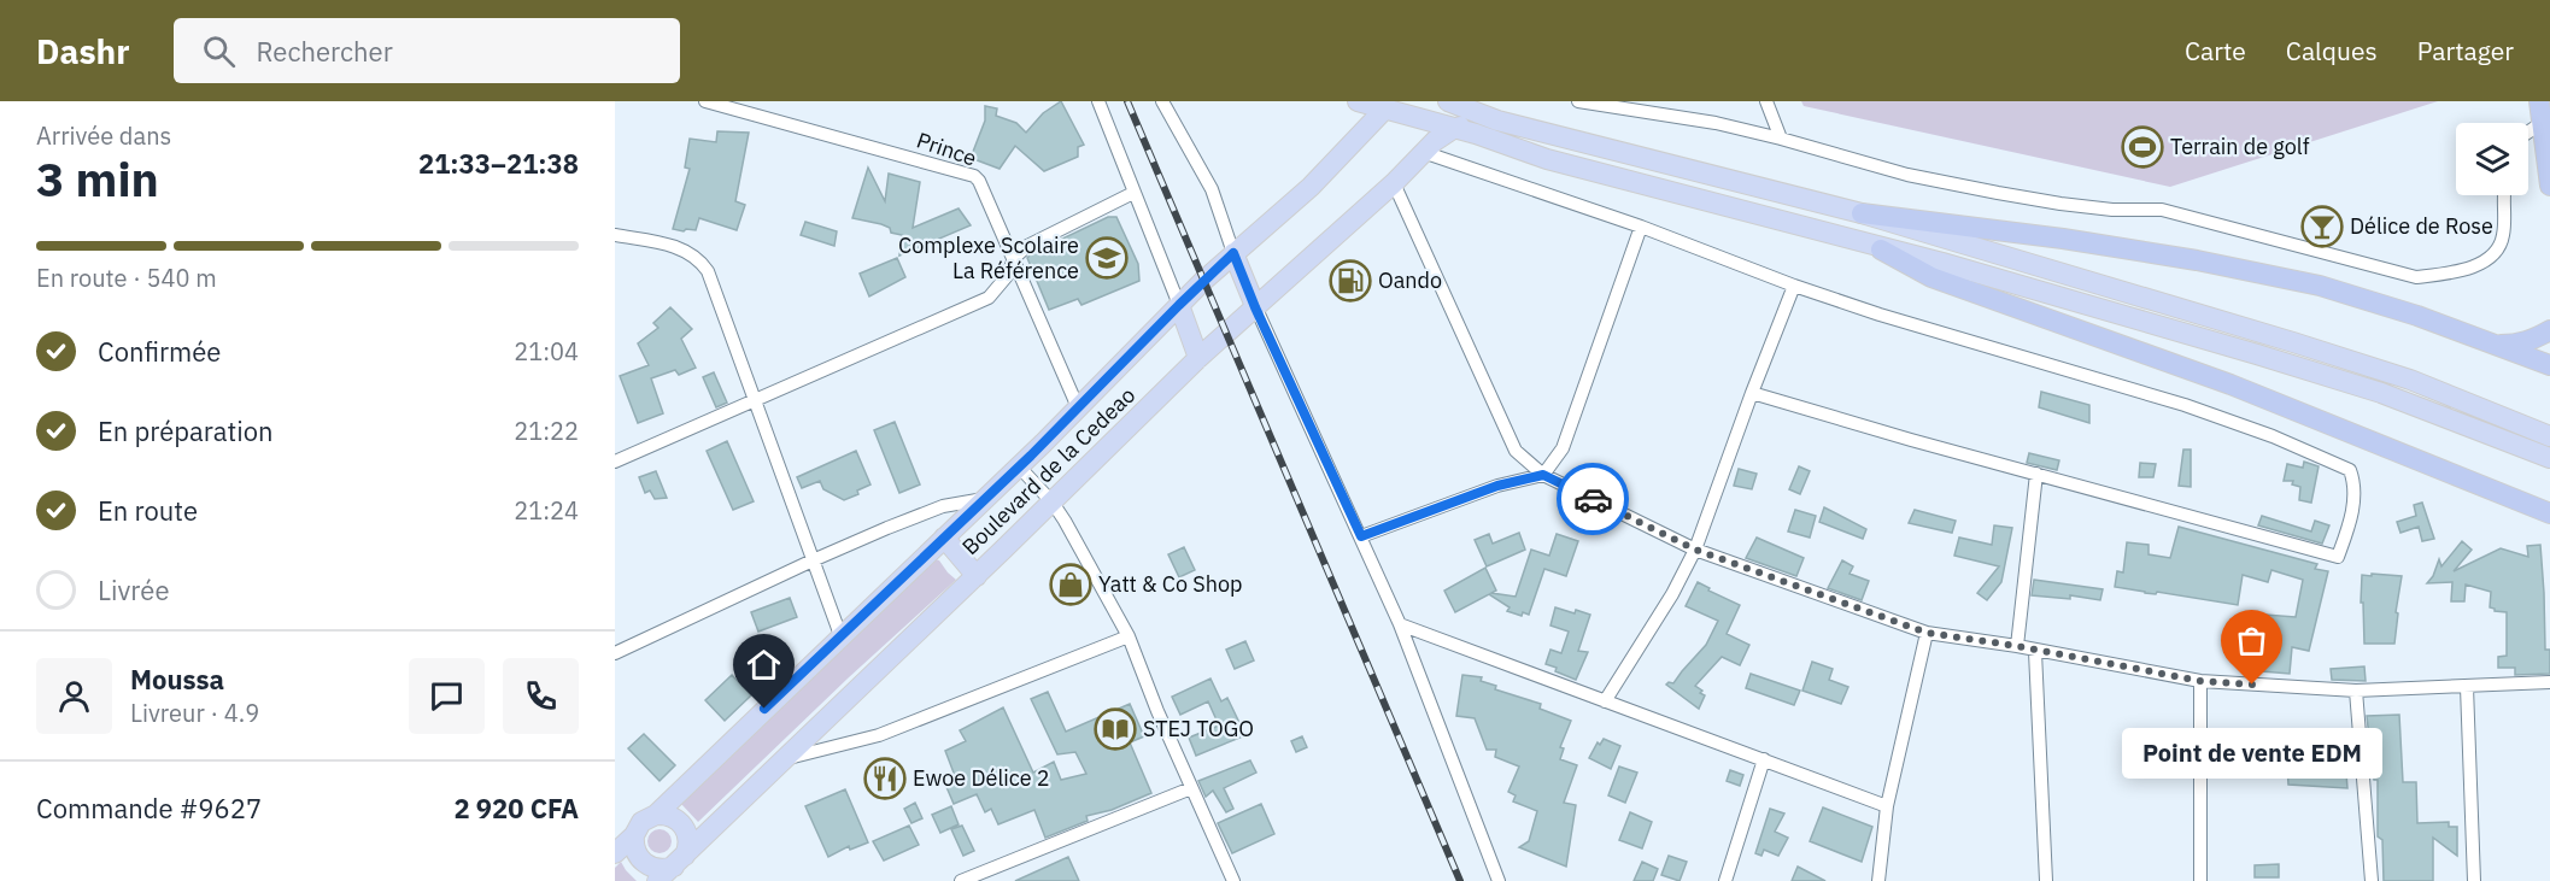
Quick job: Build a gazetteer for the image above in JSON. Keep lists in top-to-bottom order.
{
  "streets": {
    "main road": ["Boulevard de la Cedeao"],
    "street": ["Prince"]
  },
  "crossings": [
    ["Prince", "Boulevard de la Cedeao"]
  ],
  "places": {
    "sports": ["Terrain de golf"],
    "bar": ["Délice de Rose"],
    "school or university": ["Complexe Scolaire La Référence"],
    "fuel station": ["Oando"],
    "shop": ["Yatt & Co Shop"],
    "other": ["Point de vente EDM"],
    "library": ["STEJ TOGO"],
    "restaurant": ["Ewoe Délice 2"]
  },
  "page": {
    "header": "Dashr",
    "search": "Rechercher",
    "nav": ["Carte", "Calques", "Partager"],
    "heading": ["3 min", "Arrivée dans", "21:33–21:38"],
    "panel": [
      "Moussa",
      "Livreur · 4.9",
      "Commande #9627",
      "2 920 CFA"
    ],
    "bar": "En route · 540 m",
    "list": [
      ["Confirmée", "21:04"],
      ["En préparation", "21:22"],
      ["En route", "21:24"],
      "Livrée"
    ],
    "bubble": "Point de vente EDM"
  }
}
